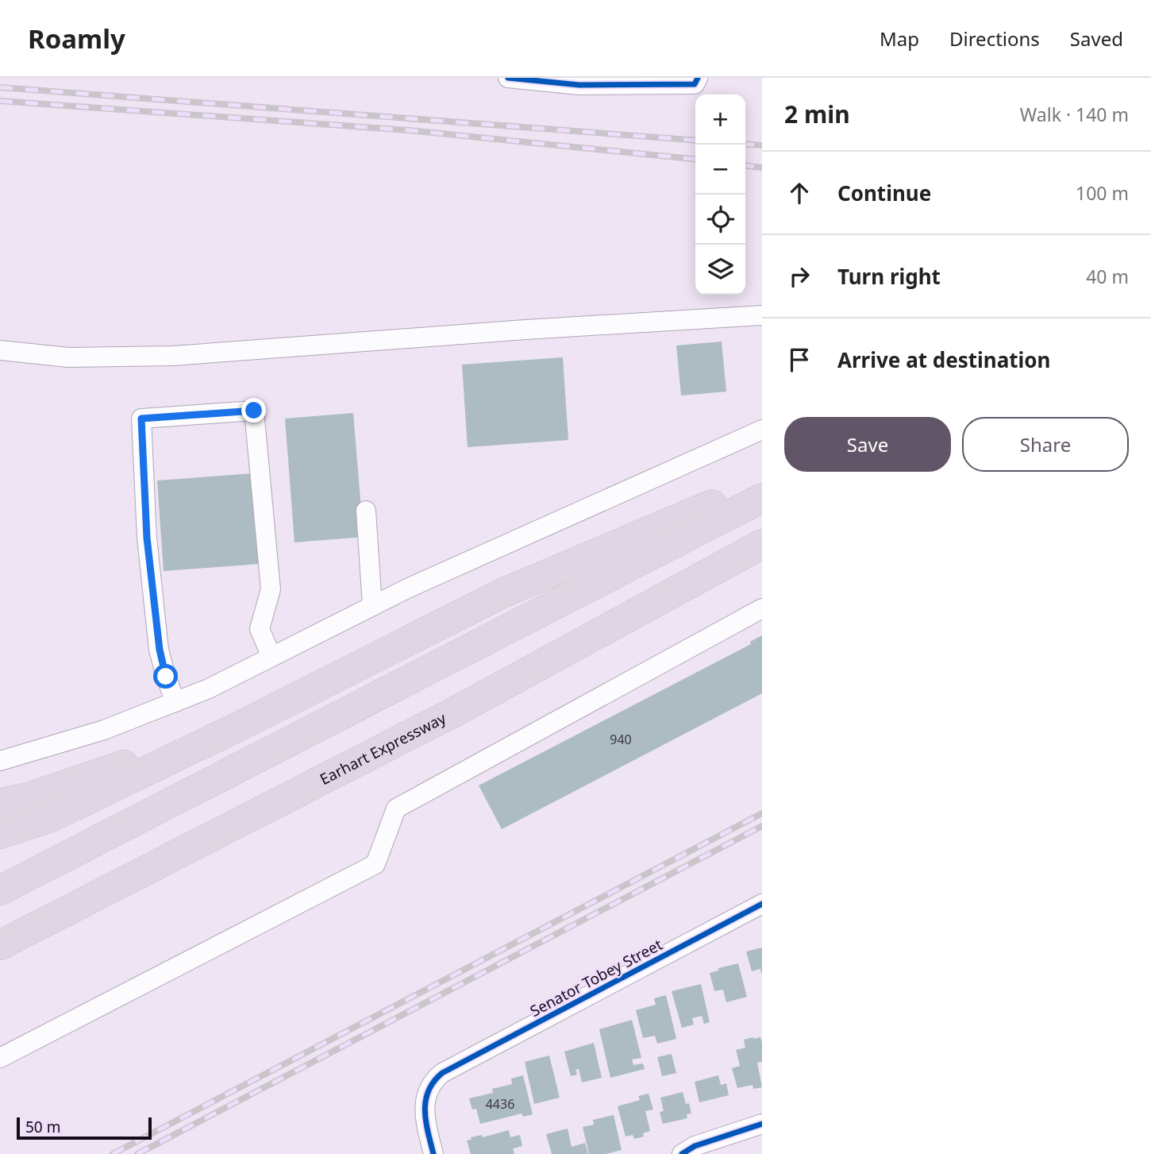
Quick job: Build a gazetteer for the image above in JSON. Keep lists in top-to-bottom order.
{
  "streets": {
    "highway": ["Earhart Expressway"],
    "street": ["Senator Tobey Street"]
  },
  "house_numbers": ["940", "4436"],
  "scale_bar": "50 m",
  "page": {
    "header": "Roamly",
    "nav": ["Map", "Directions", "Saved"],
    "heading": ["2 min", "Walk · 140 m"],
    "map_buttons": ["+", "−"],
    "list": [
      ["Continue", "100 m"],
      ["Turn right", "40 m"],
      "Arrive at destination"
    ],
    "buttons": ["Save", "Share"],
    "scale": "50 m"
  }
}
